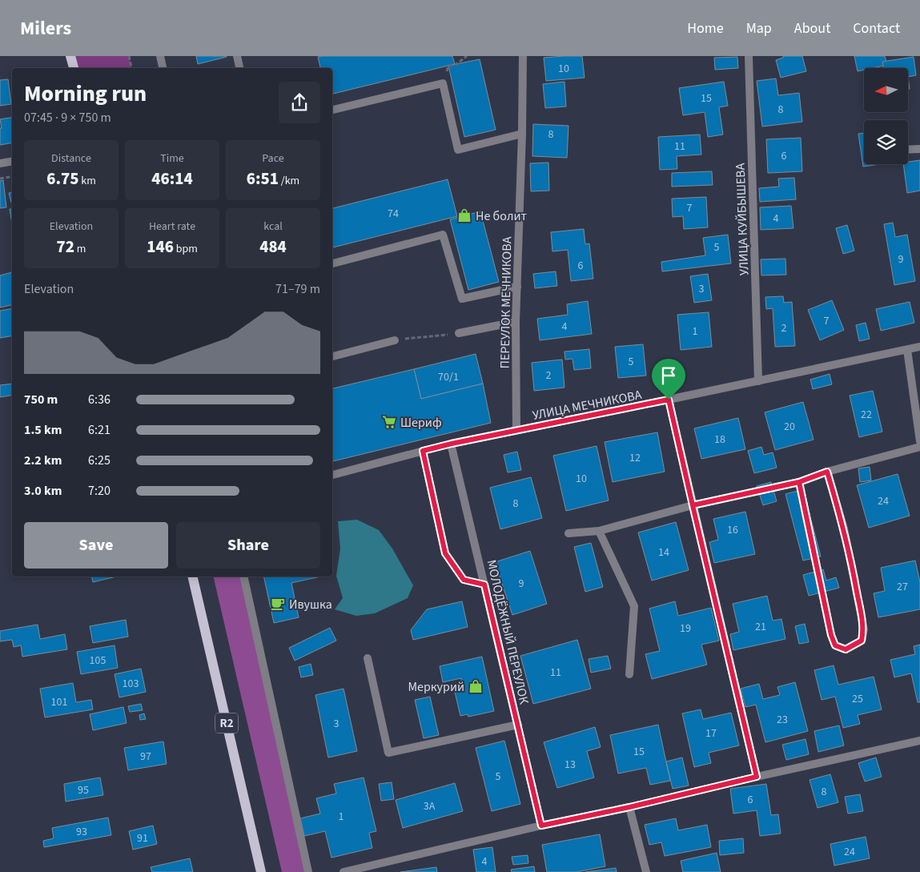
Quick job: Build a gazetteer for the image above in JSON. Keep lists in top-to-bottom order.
{
  "streets": {
    "main road": ["R2"],
    "street": [
      "УЛИЦА КУЙБЫШЕВА",
      "ПЕРЕУЛОК МЕЧНИКОВА",
      "УЛИЦА МЕЧНИКОВА",
      "МОЛОДЁЖНЫЙ ПЕРЕУЛОК"
    ]
  },
  "crossings": [
    ["УЛИЦА КУЙБЫШЕВА", "УЛИЦА МЕЧНИКОВА"],
    ["ПЕРЕУЛОК МЕЧНИКОВА", "УЛИЦА МЕЧНИКОВА"],
    ["УЛИЦА МЕЧНИКОВА", "МОЛОДЁЖНЫЙ ПЕРЕУЛОК"]
  ],
  "places": {
    "shop": ["Не болит", "Меркурий"],
    "supermarket": ["Шериф"],
    "cafe": ["Ивушка"]
  },
  "house_numbers": [
    "10",
    "15",
    "8",
    "8",
    "11",
    "6",
    "7",
    "74",
    "4",
    "5",
    "9",
    "6",
    "3",
    "7",
    "4",
    "2",
    "1",
    "5",
    "2",
    "70/1",
    "22",
    "20",
    "18",
    "12",
    "10",
    "24",
    "8",
    "16",
    "14",
    "9",
    "27",
    "21",
    "19",
    "105",
    "11",
    "103",
    "25",
    "101",
    "23",
    "3",
    "17",
    "15",
    "97",
    "13",
    "5",
    "95",
    "8",
    "6",
    "3A",
    "1",
    "93",
    "91",
    "24",
    "4"
  ],
  "north": "left",
  "page": {
    "header": "Milers",
    "nav": [
      "Home",
      "Map",
      "About",
      "Contact"
    ],
    "heading": ["Morning run", "07:45 · 9 × 750 m"],
    "stats": [
      ["Distance", "6.75 km"],
      ["Time", "46:14"],
      ["Pace", "6:51 /km"],
      ["Elevation", "72 m"],
      ["Heart rate", "146 bpm"],
      ["kcal", "484"]
    ],
    "chart": ["Elevation", "71–79 m"],
    "list": [
      {
        "name": "750 m",
        "note": "6:36"
      },
      {
        "name": "1.5 km",
        "note": "6:21"
      },
      {
        "name": "2.2 km",
        "note": "6:25"
      },
      {
        "name": "3.0 km",
        "note": "7:20"
      }
    ],
    "buttons": ["Save", "Share"]
  }
}
